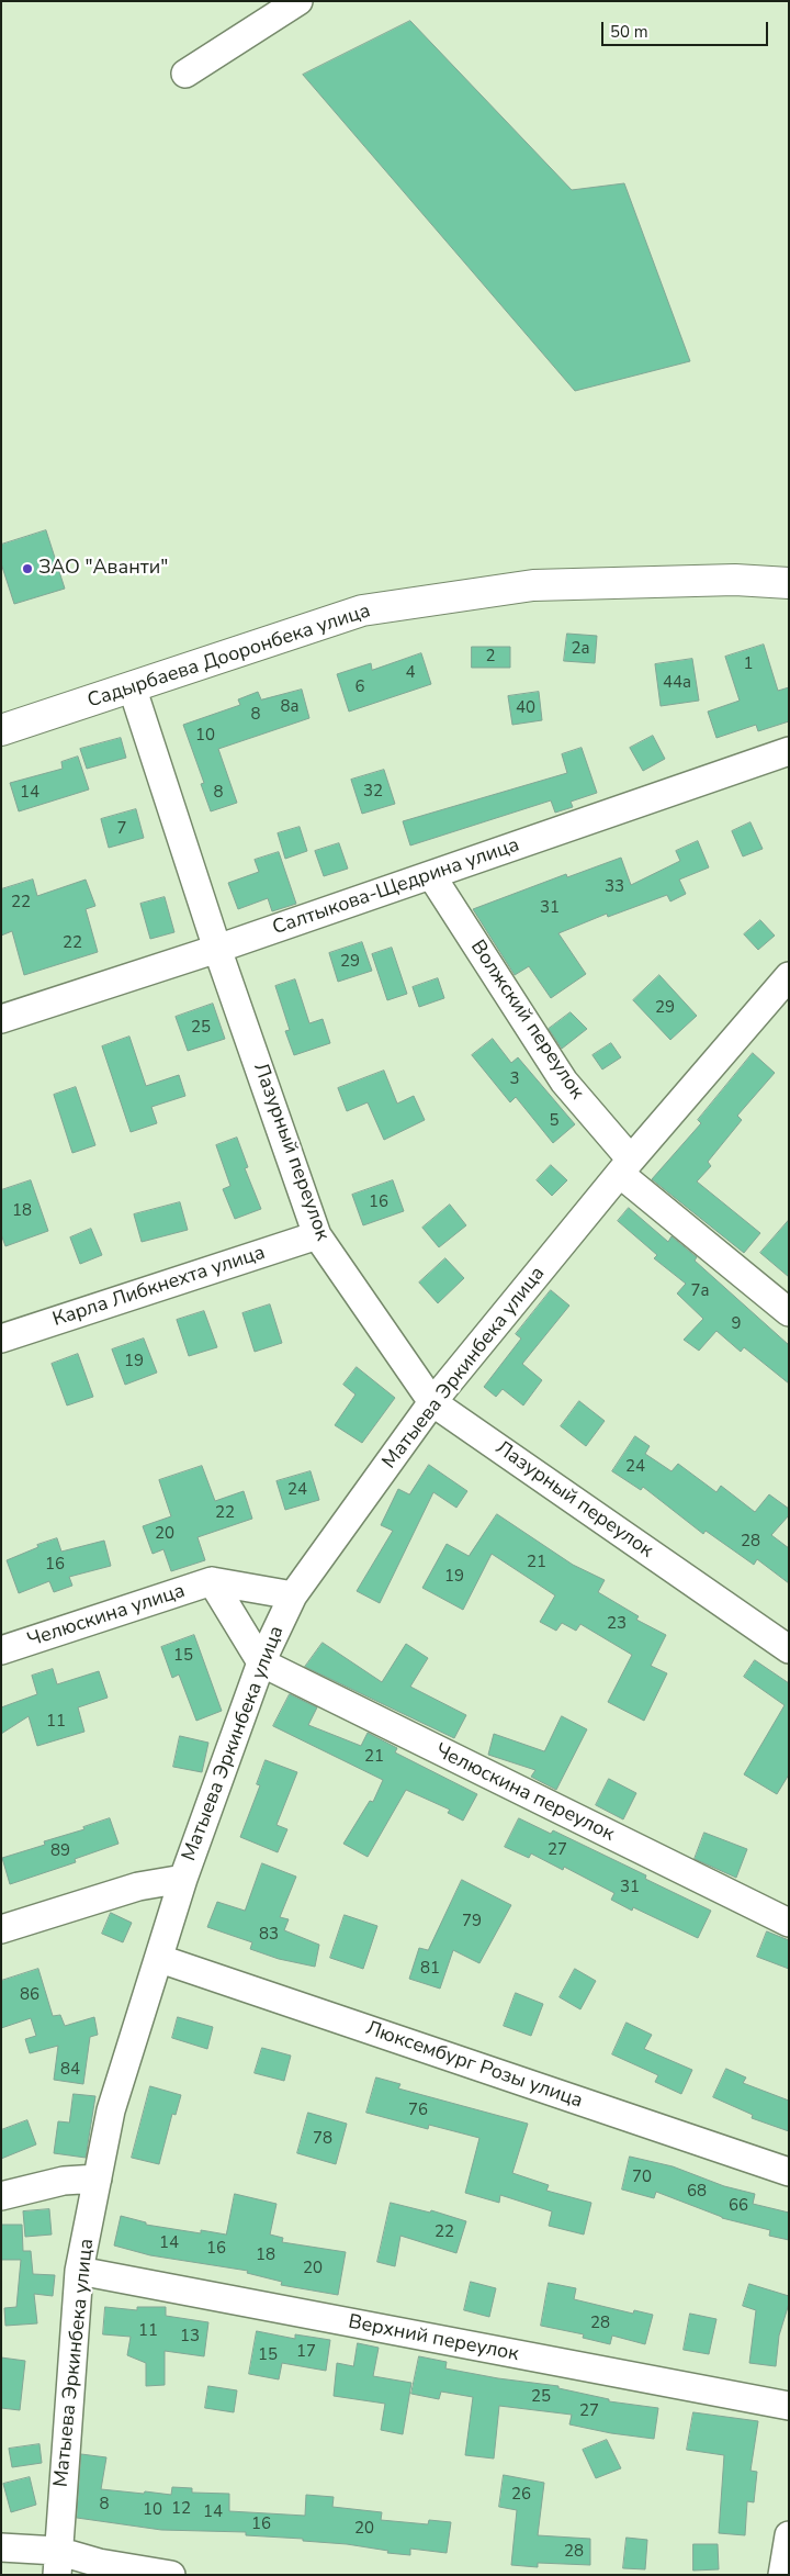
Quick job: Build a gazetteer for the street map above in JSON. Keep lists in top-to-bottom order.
{
  "streets": {
    "main road": ["Садырбаева Дооронбека улица"],
    "street": [
      "Салтыкова-Щедрина улица",
      "Волжский переулок",
      "Лазурный переулок",
      "Карла Либкнехта улица",
      "Матыева Эркинбека улица",
      "Челюскина улица",
      "Челюскина переулок",
      "Люксембург Розы улица",
      "Верхний переулок"
    ]
  },
  "crossings": [
    ["Садырбаева Дооронбека улица", "Лазурный переулок"],
    ["Салтыкова-Щедрина улица", "Волжский переулок"],
    ["Салтыкова-Щедрина улица", "Лазурный переулок"],
    ["Волжский переулок", "Матыева Эркинбека улица"],
    ["Лазурный переулок", "Карла Либкнехта улица"],
    ["Лазурный переулок", "Матыева Эркинбека улица"],
    ["Матыева Эркинбека улица", "Челюскина улица"],
    ["Матыева Эркинбека улица", "Челюскина переулок"],
    ["Матыева Эркинбека улица", "Люксембург Розы улица"],
    ["Матыева Эркинбека улица", "Верхний переулок"]
  ],
  "places": ["ЗАО \"Аванти\""],
  "house_numbers": [
    "2a",
    "2",
    "1",
    "4",
    "44a",
    "6",
    "8a",
    "40",
    "8",
    "10",
    "32",
    "14",
    "8",
    "7",
    "33",
    "22",
    "31",
    "22",
    "29",
    "29",
    "25",
    "3",
    "5",
    "16",
    "18",
    "7a",
    "9",
    "19",
    "24",
    "24",
    "22",
    "20",
    "28",
    "21",
    "16",
    "19",
    "23",
    "15",
    "11",
    "21",
    "27",
    "89",
    "31",
    "79",
    "83",
    "81",
    "86",
    "84",
    "76",
    "78",
    "70",
    "68",
    "66",
    "22",
    "14",
    "16",
    "18",
    "20",
    "28",
    "11",
    "13",
    "17",
    "15",
    "25",
    "27",
    "26",
    "8",
    "12",
    "10",
    "14",
    "16",
    "20",
    "28"
  ],
  "scale_bar": "50 m"
}
